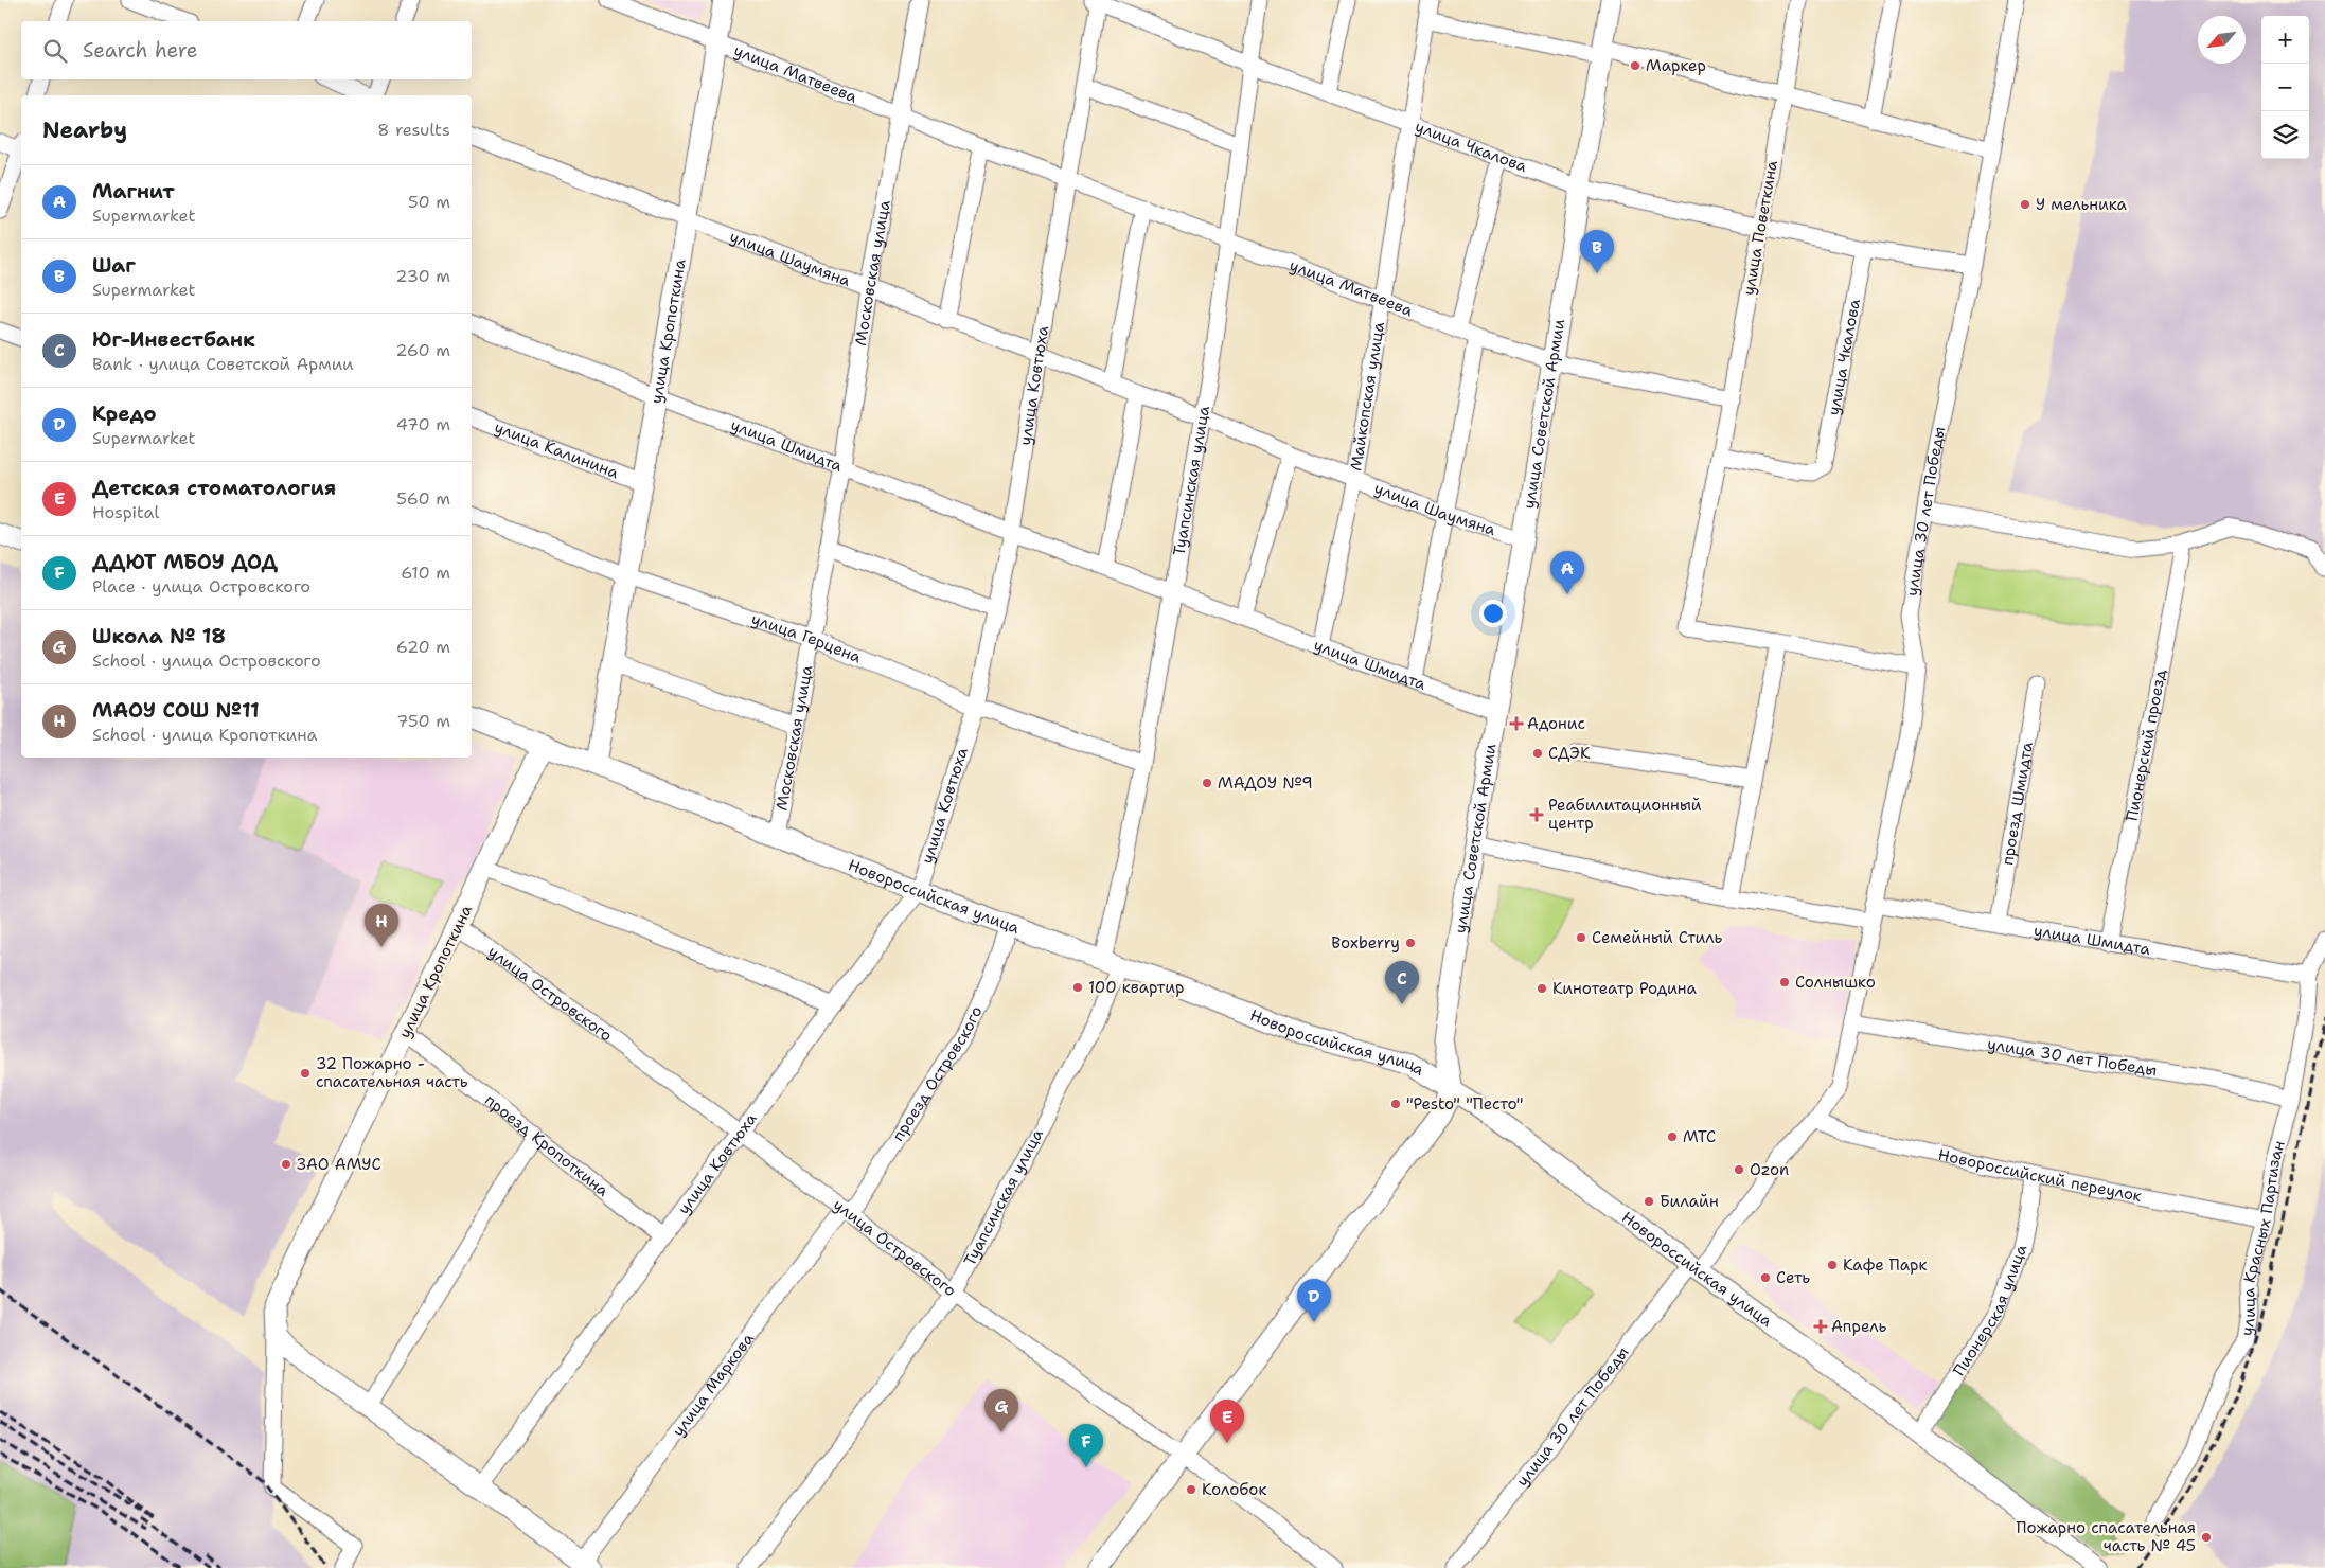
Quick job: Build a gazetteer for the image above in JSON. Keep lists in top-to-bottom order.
{
  "streets": {
    "main road": [
      "улица Кропоткина",
      "улица Советской Армии",
      "Новороссийская улица",
      "улица Маркова"
    ],
    "street": [
      "улица Матвеева",
      "улица Чкалова",
      "улица Поветкина",
      "улица Шаумяна",
      "Московская улица",
      "улица Ковтюха",
      "Майкопская улица",
      "улица Шмидта",
      "улица Калинина",
      "Туапсинская улица",
      "улица 30 лет Победы",
      "улица Герцена",
      "Пионерский проезд",
      "проезд Шмидта",
      "улица Островского",
      "проезд Островского",
      "проезд Кропоткина",
      "Новороссийский переулок",
      "улица Красных Партизан",
      "Пионерская улица"
    ]
  },
  "crossings": [
    ["улица Матвеева", "улица Поветкина"],
    ["улица Матвеева", "Московская улица"],
    ["улица Матвеева", "улица Кропоткина"],
    ["улица Матвеева", "улица Ковтюха"],
    ["улица Матвеева", "Майкопская улица"],
    ["улица Матвеева", "улица Советской Армии"],
    ["улица Матвеева", "Туапсинская улица"],
    ["улица Чкалова", "улица Поветкина"],
    ["улица Чкалова", "улица Ковтюха"],
    ["улица Чкалова", "Майкопская улица"],
    ["улица Чкалова", "улица Советской Армии"],
    ["улица Чкалова", "Туапсинская улица"],
    ["улица Чкалова", "улица 30 лет Победы"],
    ["улица Шаумяна", "Московская улица"],
    ["улица Шаумяна", "улица Кропоткина"],
    ["улица Шаумяна", "улица Ковтюха"],
    ["улица Шаумяна", "Майкопская улица"],
    ["улица Шаумяна", "улица Советской Армии"],
    ["улица Шаумяна", "Туапсинская улица"],
    ["Московская улица", "улица Шмидта"],
    ["Московская улица", "улица Герцена"],
    ["Московская улица", "Новороссийская улица"],
    ["улица Кропоткина", "улица Шмидта"],
    ["улица Кропоткина", "улица Калинина"],
    ["улица Кропоткина", "улица Герцена"],
    ["улица Кропоткина", "Новороссийская улица"],
    ["улица Кропоткина", "улица Островского"],
    ["улица Кропоткина", "проезд Кропоткина"],
    ["улица Кропоткина", "улица Маркова"],
    ["улица Ковтюха", "улица Шмидта"],
    ["улица Ковтюха", "улица Герцена"],
    ["улица Ковтюха", "Новороссийская улица"],
    ["улица Ковтюха", "улица Островского"],
    ["улица Ковтюха", "проезд Кропоткина"],
    ["улица Ковтюха", "улица Маркова"],
    ["Майкопская улица", "улица Шмидта"],
    ["улица Советской Армии", "улица Шмидта"],
    ["улица Советской Армии", "Новороссийская улица"],
    ["улица Шмидта", "Туапсинская улица"],
    ["улица Шмидта", "улица 30 лет Победы"],
    ["улица Шмидта", "Пионерский проезд"],
    ["улица Шмидта", "проезд Шмидта"],
    ["улица Шмидта", "улица Красных Партизан"],
    ["Туапсинская улица", "улица Герцена"],
    ["Туапсинская улица", "Новороссийская улица"],
    ["Туапсинская улица", "улица Островского"],
    ["улица 30 лет Победы", "Новороссийская улица"],
    ["улица 30 лет Победы", "Новороссийский переулок"],
    ["улица 30 лет Победы", "улица Красных Партизан"],
    ["Новороссийская улица", "проезд Островского"],
    ["Новороссийская улица", "Пионерская улица"],
    ["улица Островского", "проезд Островского"],
    ["улица Островского", "улица Маркова"],
    ["проезд Островского", "улица Маркова"],
    ["Новороссийский переулок", "улица Красных Партизан"],
    ["Новороссийский переулок", "Пионерская улица"]
  ],
  "places": {
    "other": [
      "Маркер",
      "У мельника",
      "СДЭК",
      "МАДОУ №9",
      "Семейный Стиль",
      "Boxberry",
      "Солнышко",
      "100 квартир",
      "Кинотеатр Родина",
      "32 Пожарно - спасательная часть",
      "\"Pesto\" \"Песто\"",
      "МТС",
      "ЗАО АМУС",
      "Ozon",
      "Билайн",
      "Кафе Парк",
      "Сеть",
      "Колобок",
      "Пожарно спасательная часть № 45"
    ],
    "health": ["Адонис", "Реабилитационный центр", "Апрель"]
  },
  "north": "bottom left",
  "page": {
    "map_buttons": ["+", "−"],
    "search": "Search here",
    "heading": ["Nearby", "8 results"],
    "list": [
      {
        "mark": "A",
        "name": "Магнит",
        "note": "Supermarket",
        "value": "50 m"
      },
      {
        "mark": "B",
        "name": "Шаг",
        "note": "Supermarket",
        "value": "230 m"
      },
      {
        "mark": "C",
        "name": "Юг-Инвестбанк",
        "note": "Bank · улица Советской Армии",
        "value": "260 m"
      },
      {
        "mark": "D",
        "name": "Кредо",
        "note": "Supermarket",
        "value": "470 m"
      },
      {
        "mark": "E",
        "name": "Детская стоматология",
        "note": "Hospital",
        "value": "560 m"
      },
      {
        "mark": "F",
        "name": "ДДЮТ МБОУ ДОД",
        "note": "Place · улица Островского",
        "value": "610 m"
      },
      {
        "mark": "G",
        "name": "Школа № 18",
        "note": "School · улица Островского",
        "value": "620 m"
      },
      {
        "mark": "H",
        "name": "МАОУ СОШ №11",
        "note": "School · улица Кропоткина",
        "value": "750 m"
      }
    ],
    "pins": [
      "B",
      "A",
      "H",
      "C",
      "D",
      "G",
      "E",
      "F"
    ]
  }
}
